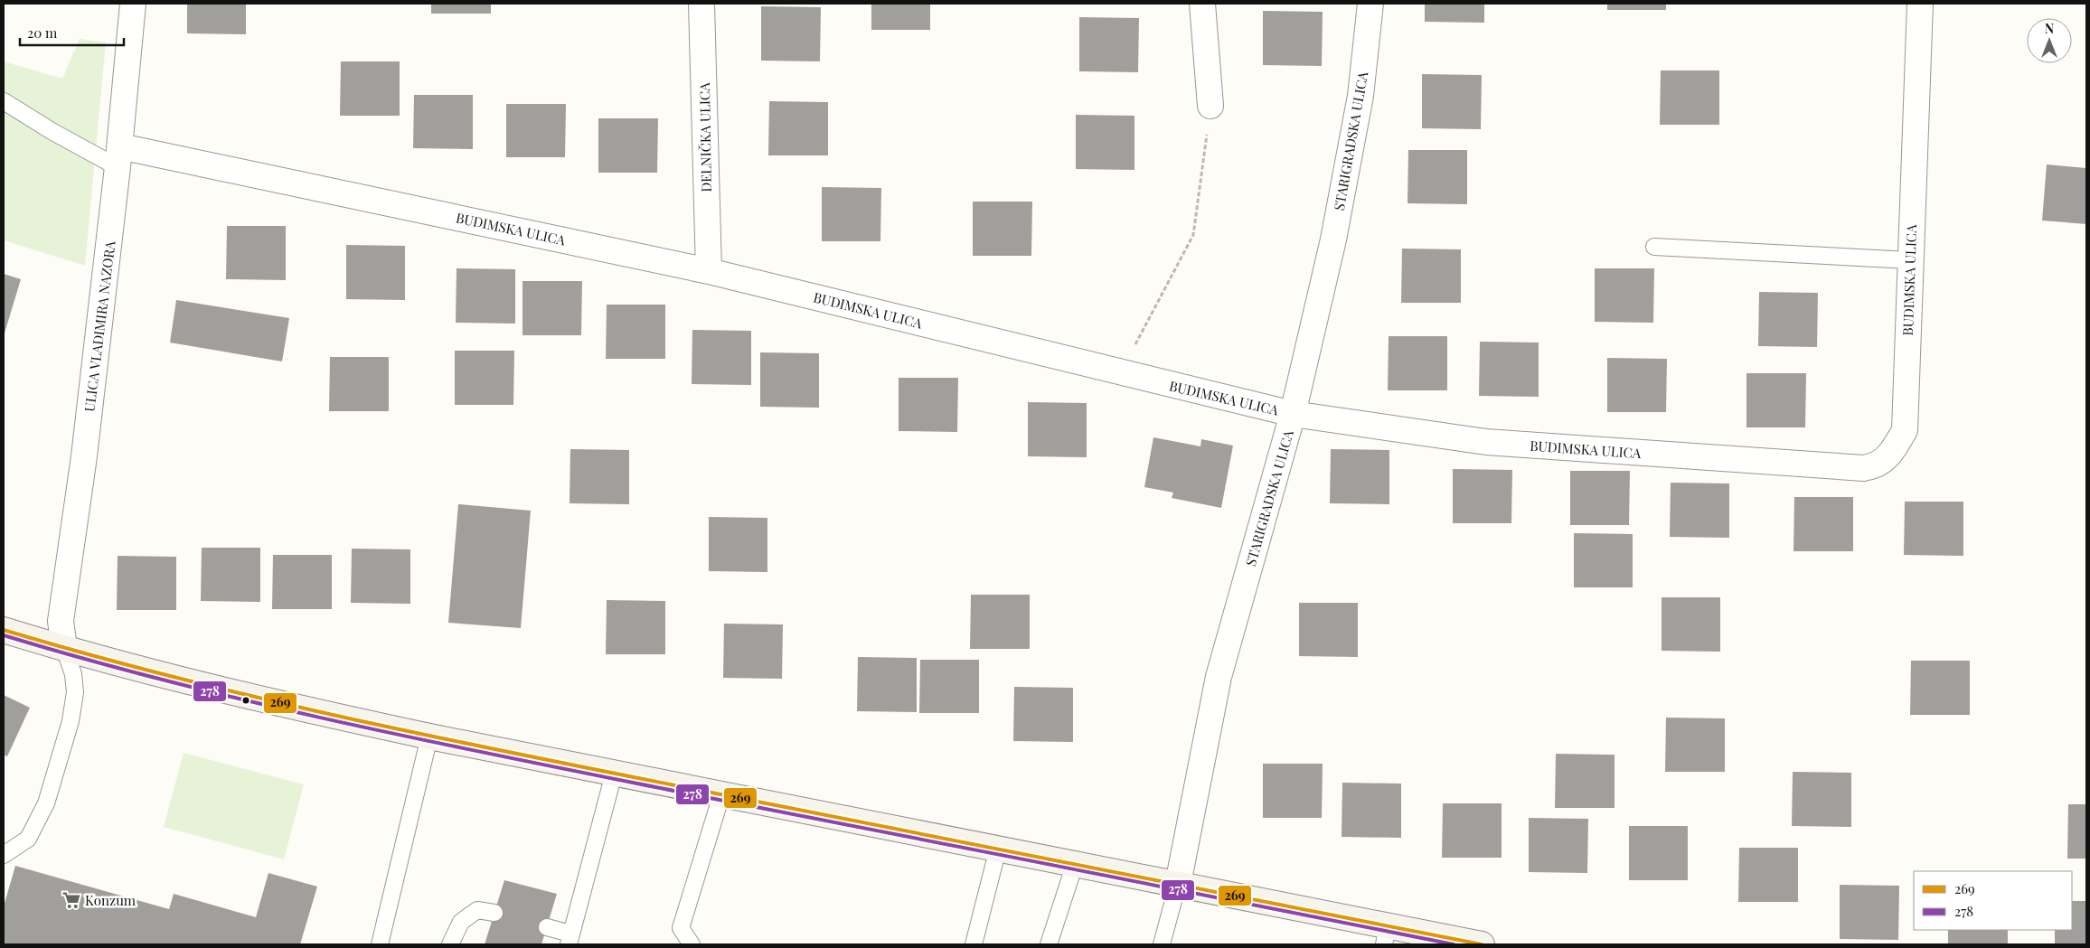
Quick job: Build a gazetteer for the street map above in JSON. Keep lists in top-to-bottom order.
{
  "streets": {
    "street": [
      "DELNIČKA ULICA",
      "STARIGRADSKA ULICA",
      "BUDIMSKA ULICA",
      "ULICA VLADIMIRA NAZORA"
    ]
  },
  "crossings": [
    ["DELNIČKA ULICA", "BUDIMSKA ULICA"],
    ["STARIGRADSKA ULICA", "BUDIMSKA ULICA"],
    ["BUDIMSKA ULICA", "ULICA VLADIMIRA NAZORA"]
  ],
  "places": {
    "supermarket": ["Konzum"]
  },
  "lines": ["transit line 269", "transit line 278"],
  "legend": ["269", "278"],
  "scale_bar": "20 m",
  "north": "top"
}
